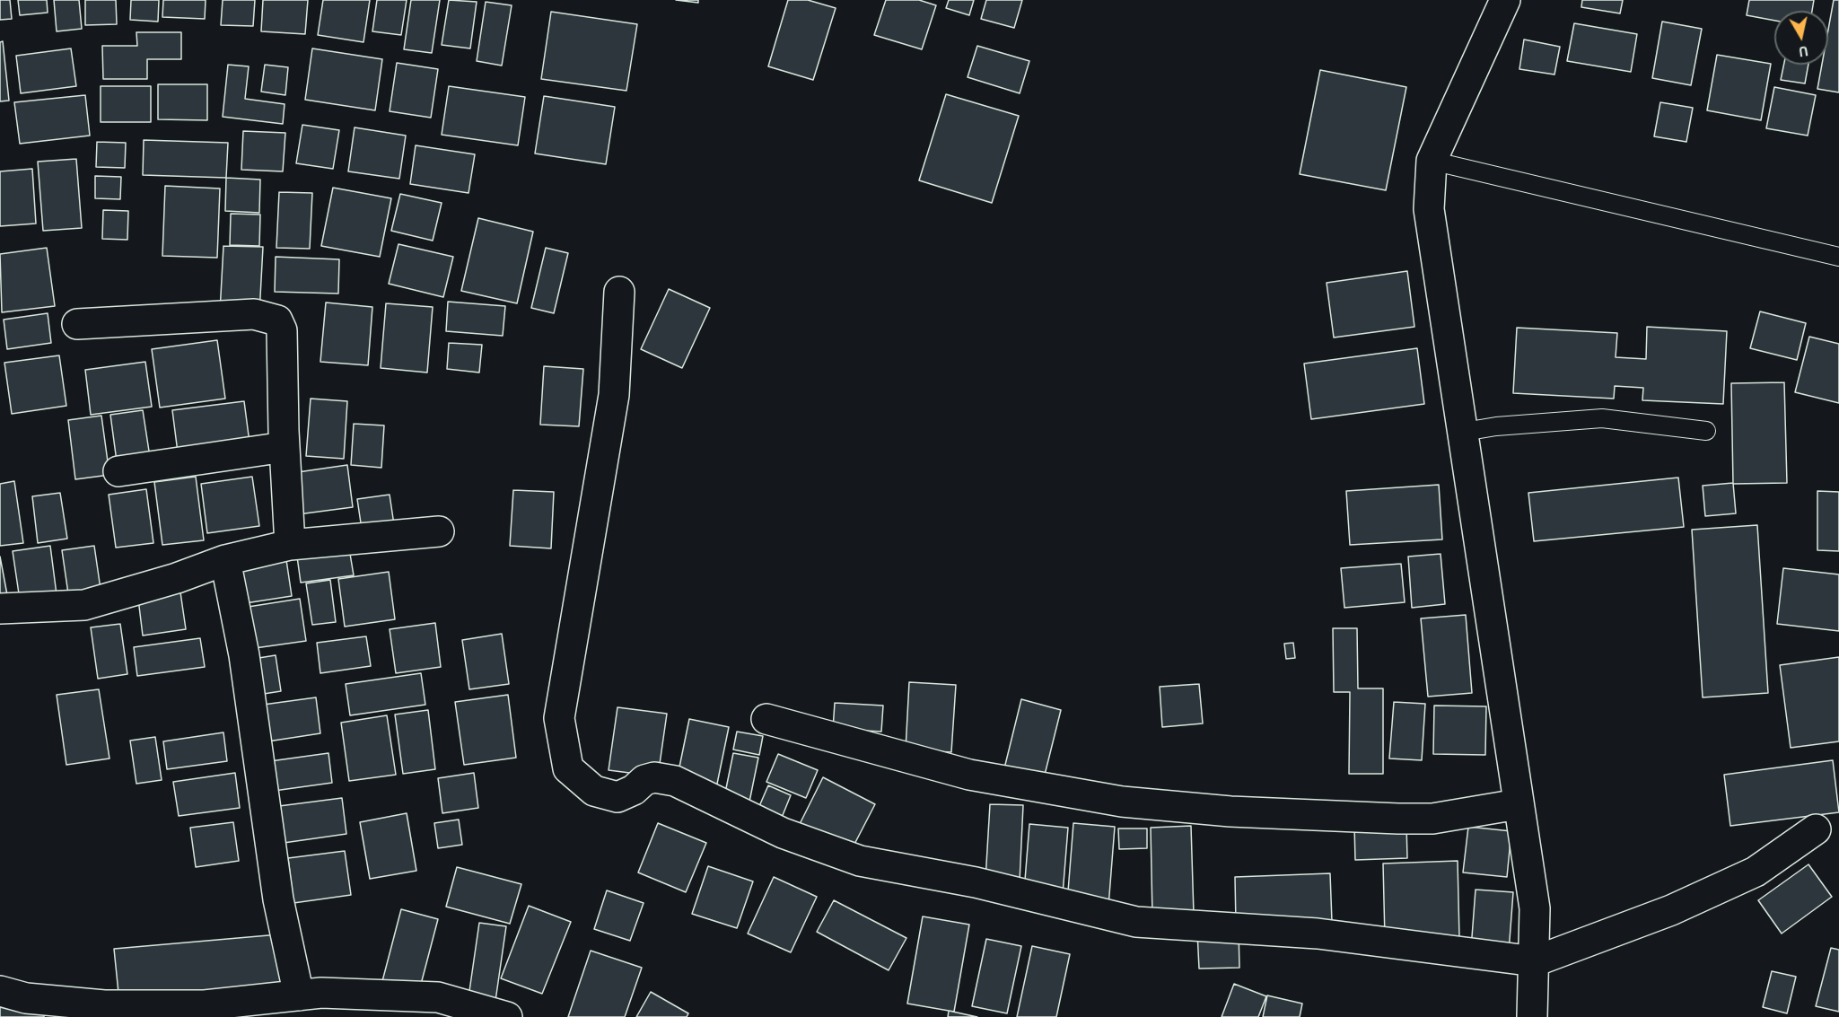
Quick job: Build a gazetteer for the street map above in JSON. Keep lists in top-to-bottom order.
{
  "north": "bottom"
}
